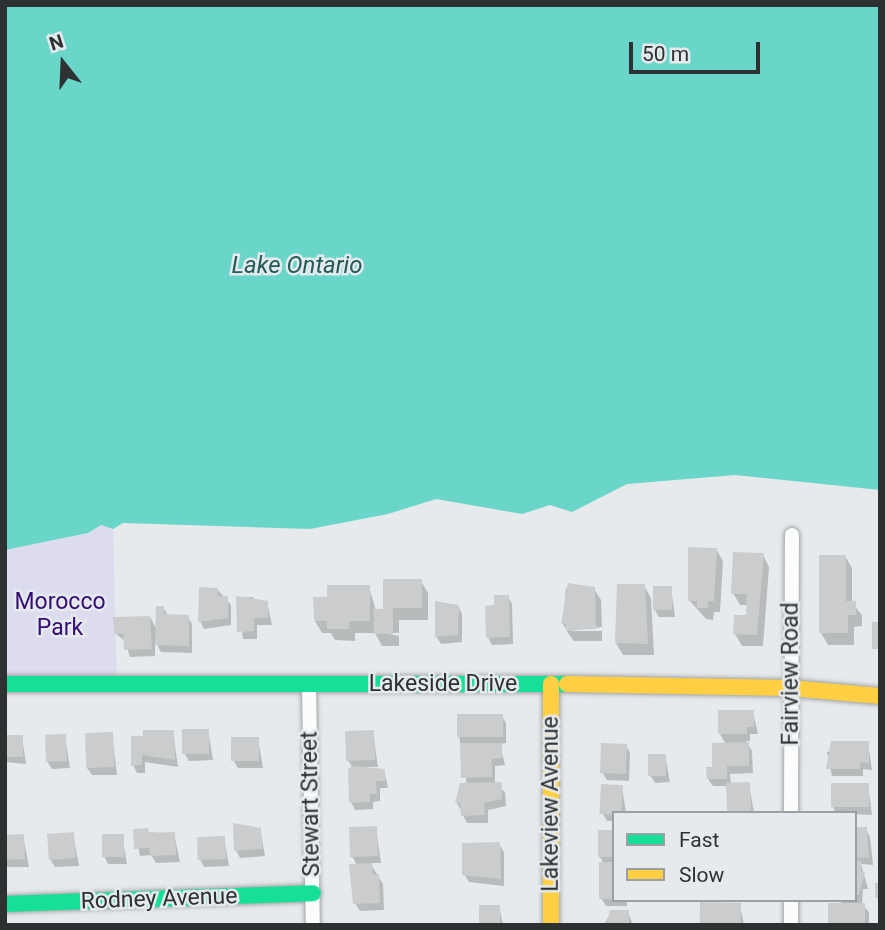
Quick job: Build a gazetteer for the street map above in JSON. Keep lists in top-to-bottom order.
{
  "streets": {
    "street": [
      "Fairview Road",
      "Lakeside Drive",
      "Stewart Street",
      "Lakeview Avenue",
      "Rodney Avenue"
    ]
  },
  "crossings": [
    ["Fairview Road", "Lakeside Drive"],
    ["Lakeside Drive", "Stewart Street"],
    ["Lakeside Drive", "Lakeview Avenue"],
    ["Stewart Street", "Rodney Avenue"]
  ],
  "water": ["Lake Ontario"],
  "parks": ["Morocco Park"],
  "legend": ["Fast", "Slow"],
  "scale_bar": "50 m",
  "north": "top"
}
